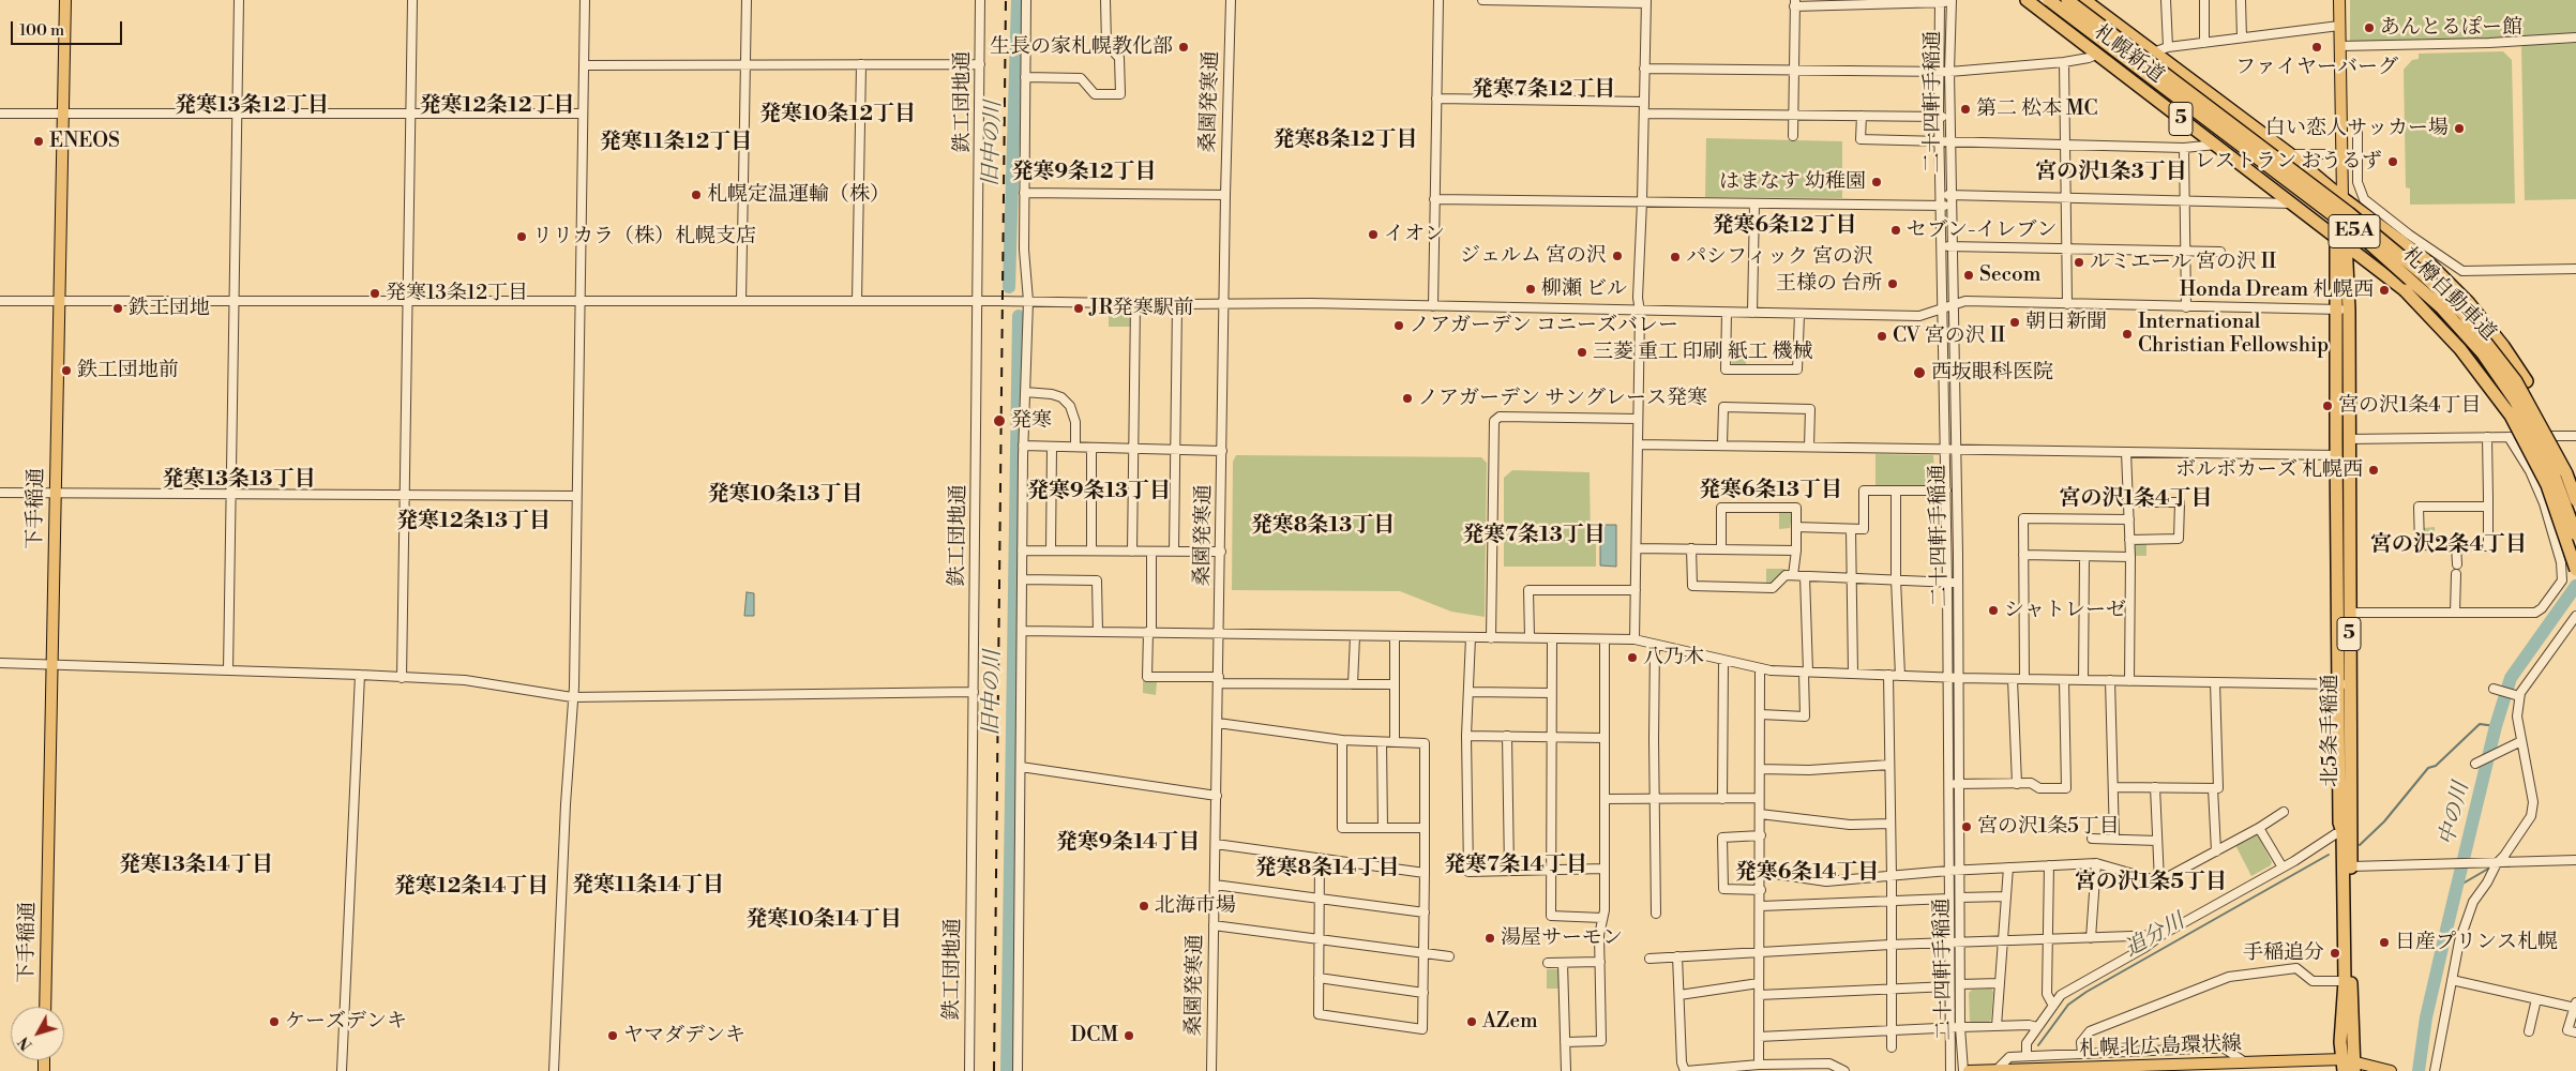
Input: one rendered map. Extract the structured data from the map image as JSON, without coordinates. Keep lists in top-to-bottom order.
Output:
{
  "streets": {
    "highway": [
      "札幌新道",
      "5",
      "E5A",
      "札樽自動車道",
      "北5条手稲通"
    ],
    "main road": ["下手稲通", "札幌北広島環状線"],
    "street": ["鉄工団地通", "桑園発寒通", "二十四軒手稲通"]
  },
  "crossings": [
    ["札幌新道", "5"],
    ["札幌新道", "札樽自動車道"],
    ["札幌新道", "北5条手稲通"],
    ["5", "北5条手稲通"],
    ["北5条手稲通", "札幌北広島環状線"]
  ],
  "districts": [
    "発寒7条12丁目",
    "発寒13条12丁目",
    "発寒12条12丁目",
    "発寒10条12丁目",
    "発寒8条12丁目",
    "発寒11条12丁目",
    "発寒9条12丁目",
    "宮の沢1条3丁目",
    "発寒6条12丁目",
    "発寒13条13丁目",
    "発寒6条13丁目",
    "発寒9条13丁目",
    "発寒10条13丁目",
    "宮の沢1条4丁目",
    "発寒12条13丁目",
    "発寒8条13丁目",
    "発寒7条13丁目",
    "宮の沢2条4丁目",
    "発寒9条14丁目",
    "発寒13条14丁目",
    "発寒7条14丁目",
    "発寒8条14丁目",
    "発寒6条14丁目",
    "宮の沢1条5丁目",
    "発寒11条14丁目",
    "発寒12条14丁目",
    "発寒10条14丁目"
  ],
  "water": ["旧中の川", "中の川", "追分川"],
  "places": [
    "あんとるぽー館",
    "生長の家札幌教化部",
    "ファイヤーバーグ",
    "第二 松本 MC",
    "白い恋人サッカー場",
    "ENEOS",
    "レストラン おうるず",
    "はまなす 幼稚園",
    "札幌定温運輸（株）",
    "セブン-イレブン",
    "イオン",
    "リリカラ（株）札幌支店",
    "ジェルム 宮の沢",
    "パシフィック 宮の沢",
    "ルミエール 宮の沢 II",
    "Secom",
    "王様の 台所",
    "柳瀬 ビル",
    "Honda Dream 札幌西",
    "発寒13条12丁目",
    "鉄工団地",
    "JR発寒駅前",
    "朝日新聞",
    "ノアガーデン コニーズバレー",
    "International Christian Fellowship",
    "CV 宮の沢 II",
    "三菱 重工 印刷 紙工 機械",
    "鉄工団地前",
    "西坂眼科医院",
    "ノアガーデン サングレース発寒",
    "宮の沢1条4丁目",
    "発寒",
    "ボルボカーズ 札幌西",
    "シャトレーゼ",
    "八乃木",
    "宮の沢1条5丁目",
    "北海市場",
    "湯屋サーモン",
    "日産プリンス札幌",
    "手稲追分",
    "ケーズデンキ",
    "AZem",
    "ヤマダデンキ",
    "DCM"
  ],
  "scale_bar": "100 m",
  "north": "bottom left"
}
